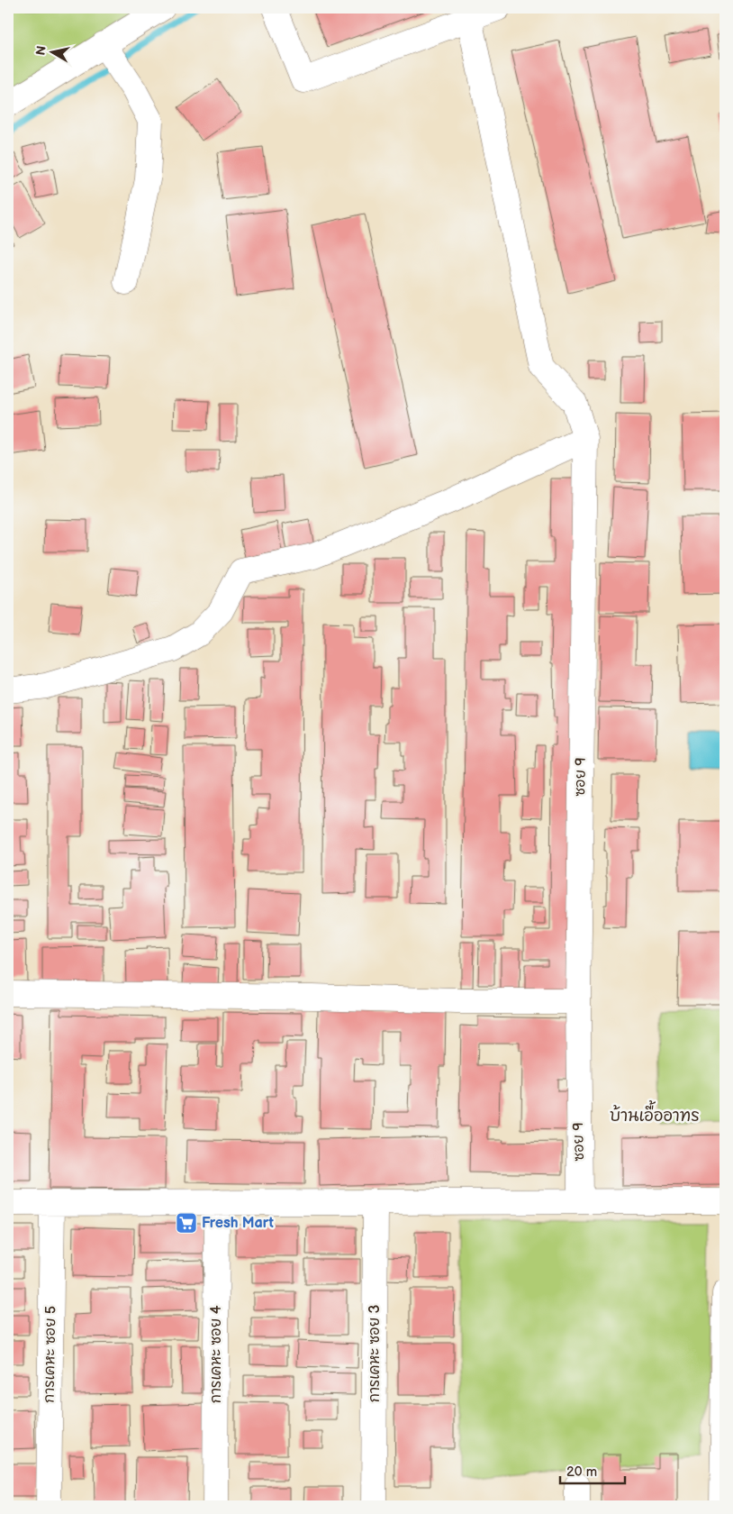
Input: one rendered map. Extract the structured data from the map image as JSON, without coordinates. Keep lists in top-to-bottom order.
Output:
{
  "streets": {
    "street": [
      "ซอย 9",
      "การเคหะ ซอย 3",
      "การเคหะ ซอย 5",
      "การเคหะ ซอย 4"
    ]
  },
  "districts": ["บ้านเอื้ออาทร"],
  "places": {
    "supermarket": ["Fresh Mart"]
  },
  "scale_bar": "20 m",
  "north": "left"
}
